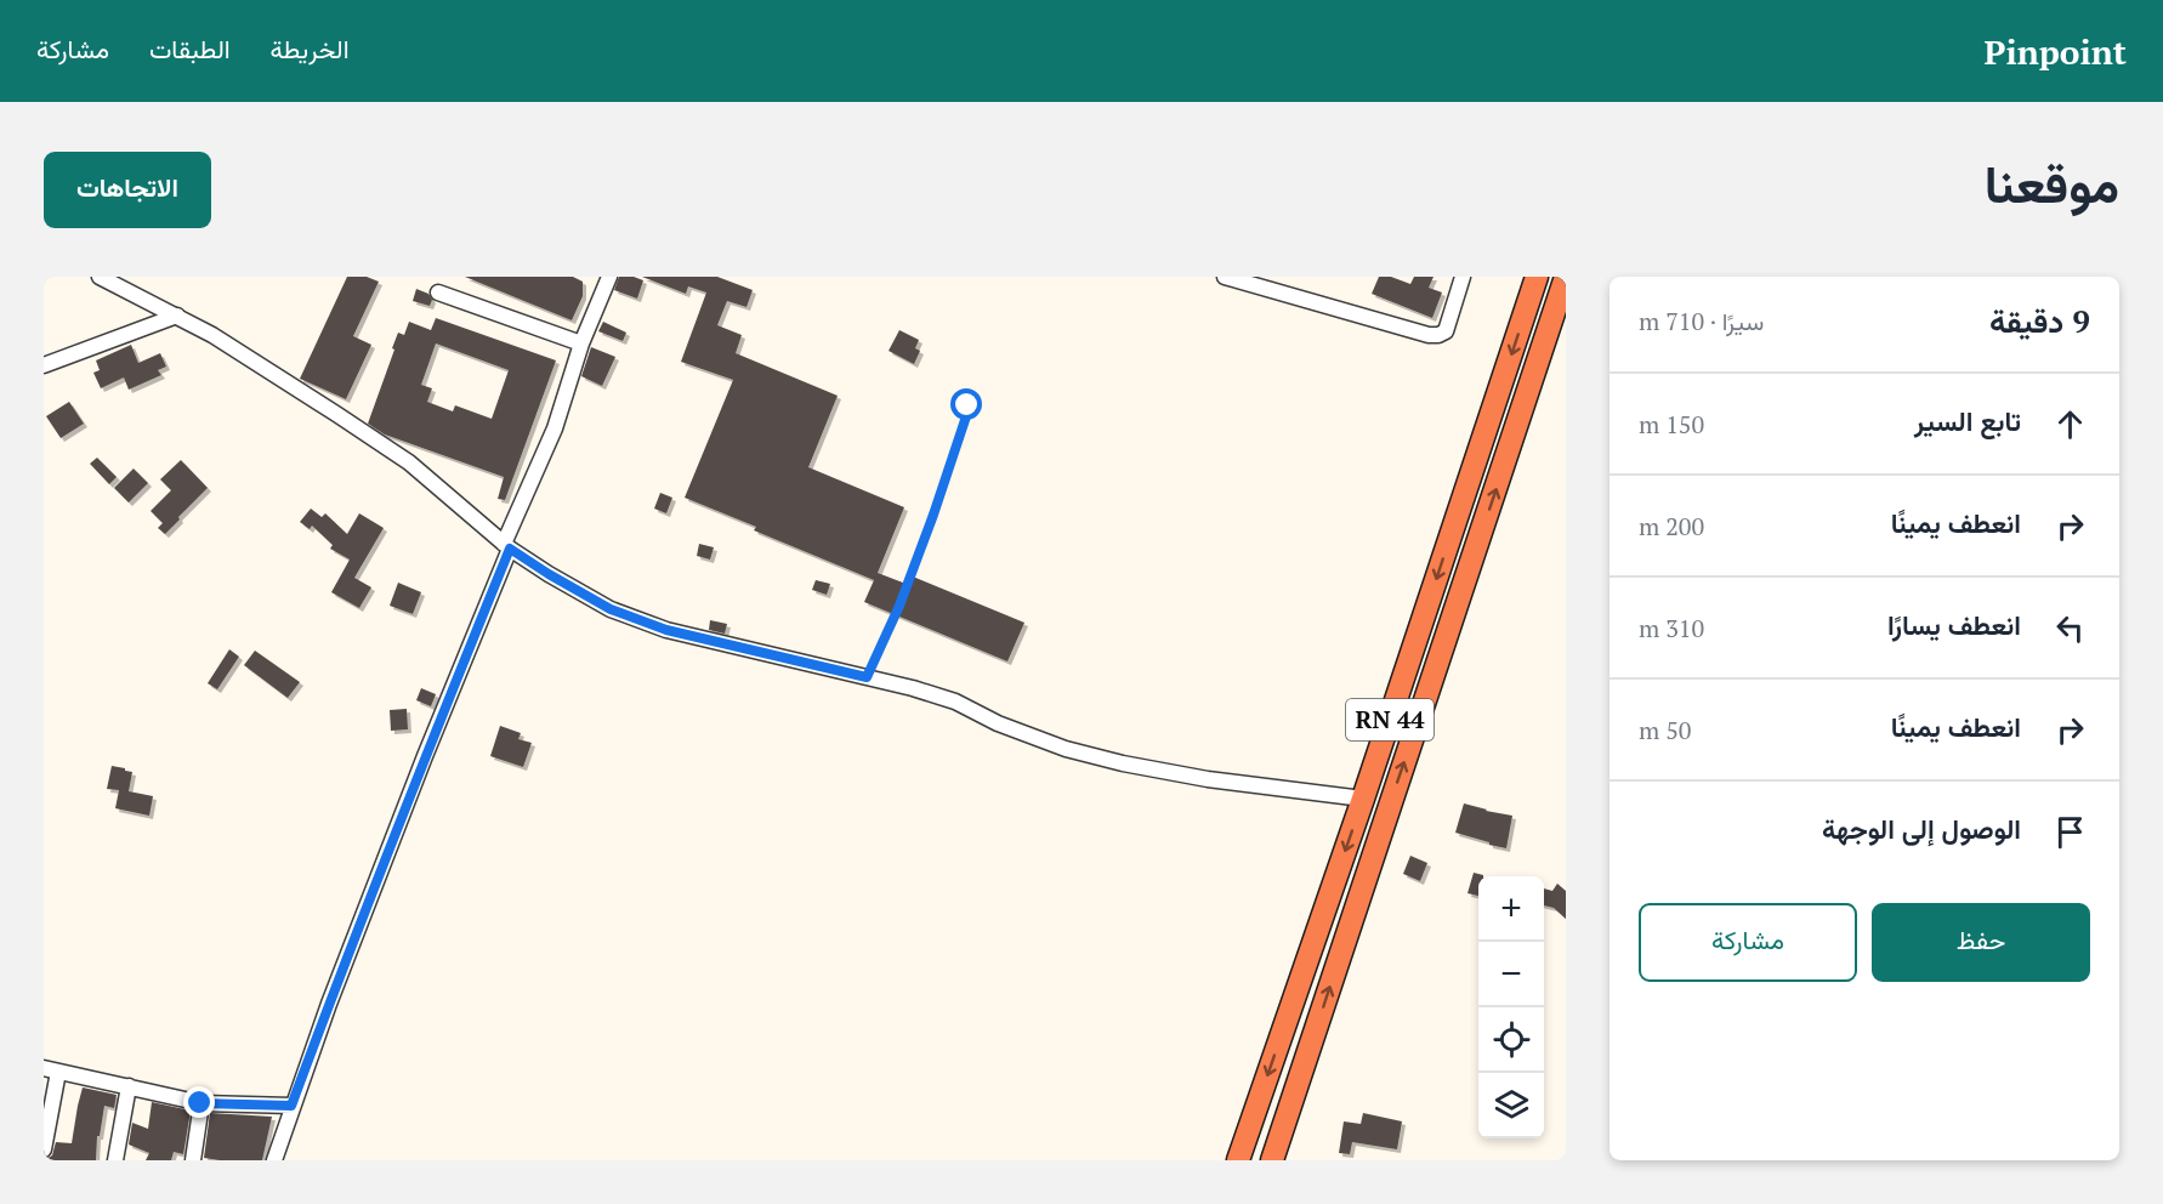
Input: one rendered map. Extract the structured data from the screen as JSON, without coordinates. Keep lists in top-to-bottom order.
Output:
{
  "streets": {
    "highway": ["RN 44"]
  },
  "page": {
    "header": "Pinpoint",
    "nav": ["الخريطة", "الطبقات", "مشاركة"],
    "title": "موقعنا",
    "buttons": [
      "الاتجاهات",
      ["حفظ", "مشاركة"]
    ],
    "heading": ["9 دقيقة", "سيرًا · 710 m"],
    "list": [
      ["تابع السير", "150 m"],
      ["انعطف يمينًا", "200 m"],
      ["انعطف يسارًا", "310 m"],
      ["انعطف يمينًا", "50 m"],
      "الوصول إلى الوجهة"
    ],
    "map_buttons": ["+", "−"]
  }
}
